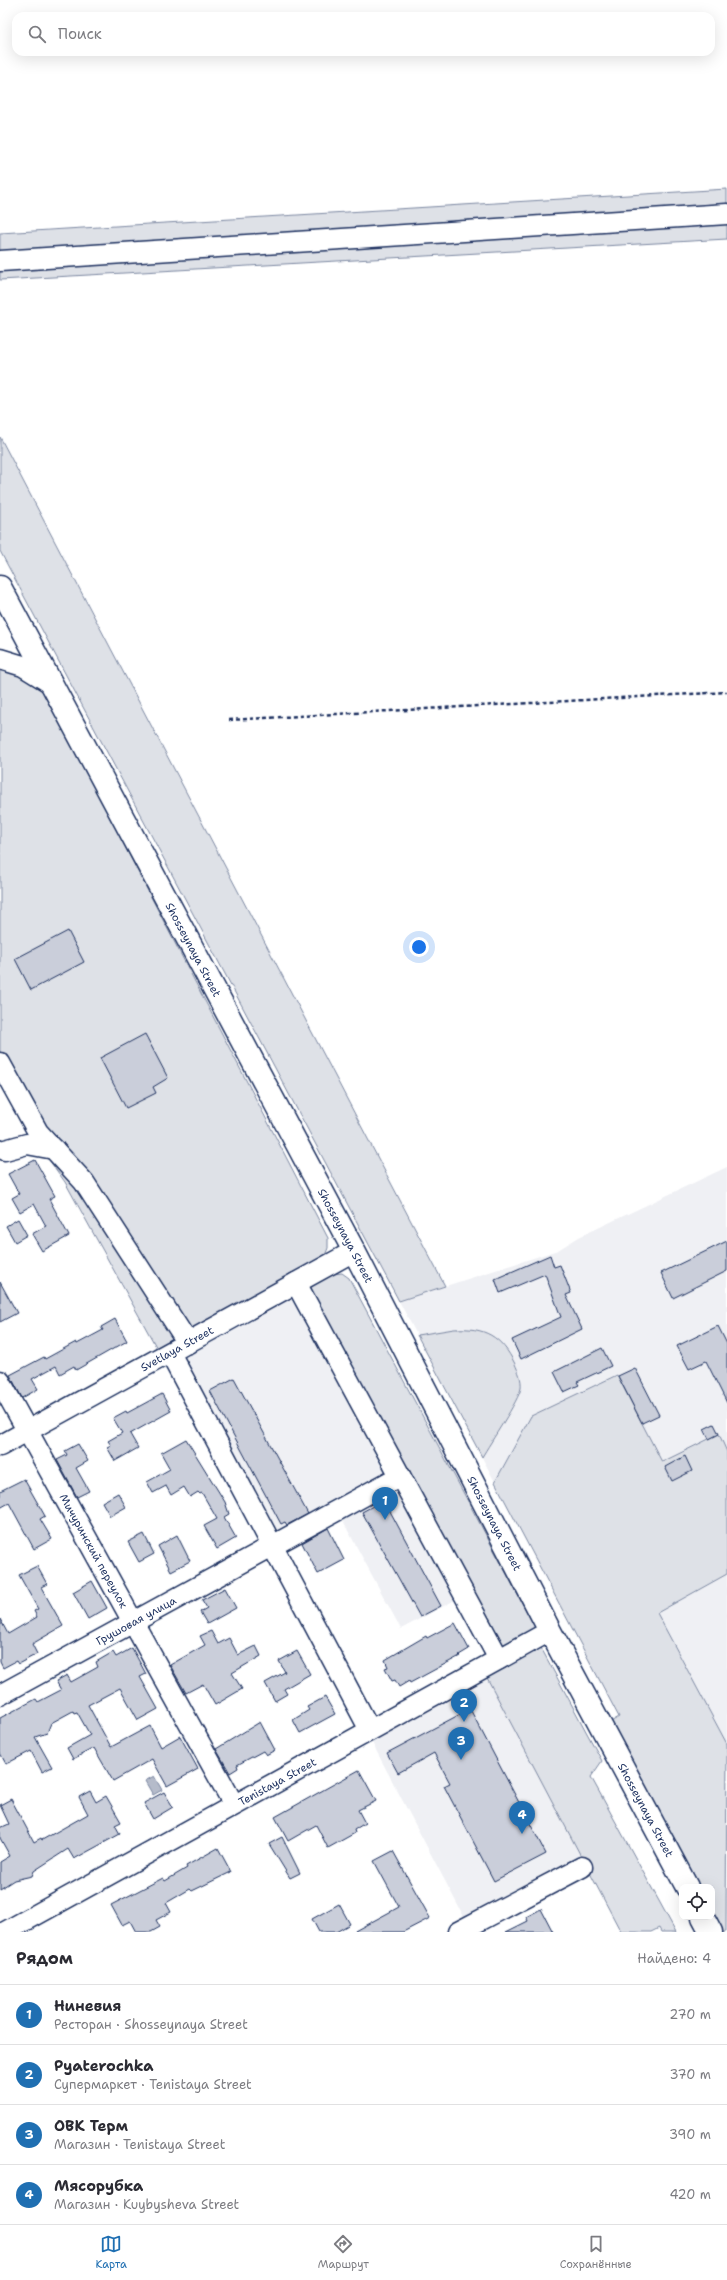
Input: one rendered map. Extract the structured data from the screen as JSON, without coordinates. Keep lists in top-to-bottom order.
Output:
{
  "streets": {
    "main road": ["Shosseynaya Street"],
    "street": [
      "Svetlaya Street",
      "Мичуринский переулок",
      "Грушовая улица",
      "Tenistaya Street"
    ]
  },
  "crossings": [
    ["Shosseynaya Street", "Svetlaya Street"],
    ["Shosseynaya Street", "Tenistaya Street"],
    ["Svetlaya Street", "Мичуринский переулок"],
    ["Мичуринский переулок", "Грушовая улица"],
    ["Мичуринский переулок", "Tenistaya Street"]
  ],
  "page": {
    "search": "Поиск",
    "pins": [
      "1",
      "2",
      "3",
      "4"
    ],
    "heading": ["Рядом", "Найдено: 4"],
    "list": [
      {
        "mark": "1",
        "name": "Ниневия",
        "note": "Ресторан · Shosseynaya Street",
        "value": "270 m"
      },
      {
        "mark": "2",
        "name": "Pyaterochka",
        "note": "Супермаркет · Tenistaya Street",
        "value": "370 m"
      },
      {
        "mark": "3",
        "name": "ОВК Терм",
        "note": "Магазин · Tenistaya Street",
        "value": "390 m"
      },
      {
        "mark": "4",
        "name": "Мясорубка",
        "note": "Магазин · Kuybysheva Street",
        "value": "420 m"
      }
    ],
    "nav": ["Карта", "Маршрут", "Сохранённые"]
  }
}
